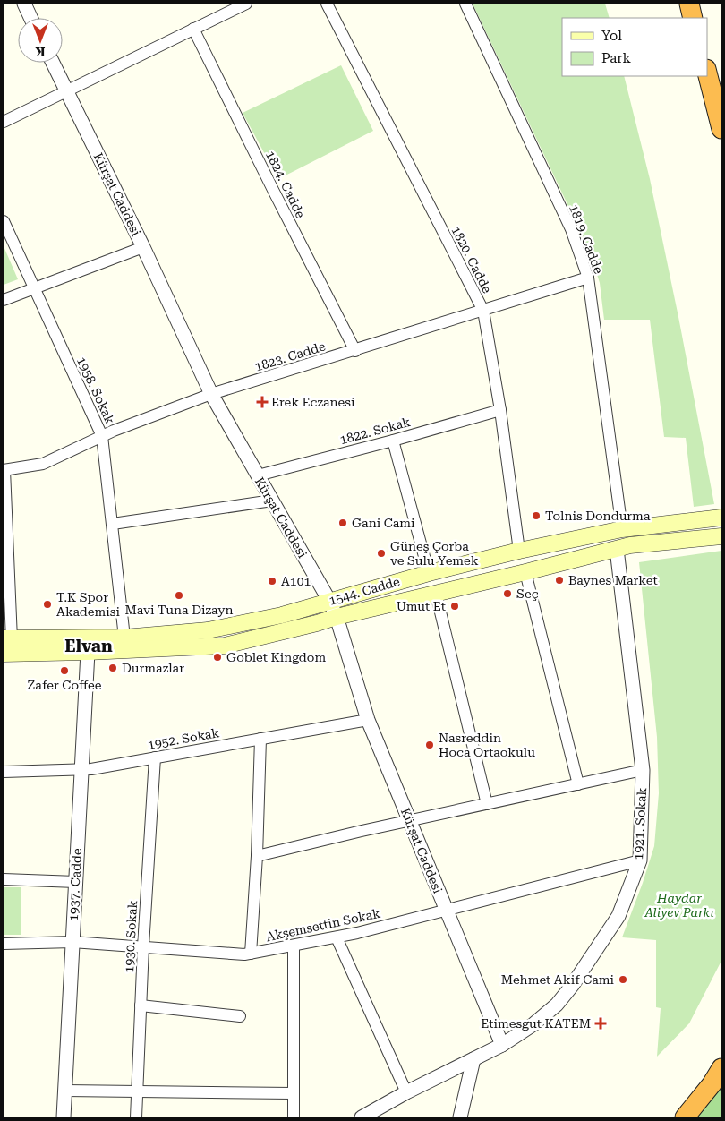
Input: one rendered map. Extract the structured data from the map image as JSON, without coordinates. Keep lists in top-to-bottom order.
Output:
{
  "streets": {
    "main road": ["1544. Cadde"],
    "street": [
      "1824. Cadde",
      "Kürşat Caddesi",
      "1819. Cadde",
      "1820. Cadde",
      "1823. Cadde",
      "1958. Sokak",
      "1822. Sokak",
      "1952. Sokak",
      "1921. Sokak",
      "1937. Cadde",
      "Akşemsettin Sokak",
      "1930. Sokak"
    ]
  },
  "crossings": [
    ["1824. Cadde", "1823. Cadde"],
    ["Kürşat Caddesi", "1823. Cadde"],
    ["Kürşat Caddesi", "1822. Sokak"],
    ["Kürşat Caddesi", "1544. Cadde"],
    ["Kürşat Caddesi", "1952. Sokak"],
    ["Kürşat Caddesi", "1921. Sokak"],
    ["Kürşat Caddesi", "Akşemsettin Sokak"],
    ["1819. Cadde", "1823. Cadde"],
    ["1819. Cadde", "1544. Cadde"],
    ["1820. Cadde", "1823. Cadde"],
    ["1820. Cadde", "1822. Sokak"],
    ["1820. Cadde", "1544. Cadde"],
    ["1823. Cadde", "1958. Sokak"],
    ["1958. Sokak", "1544. Cadde"],
    ["1544. Cadde", "1921. Sokak"],
    ["1544. Cadde", "1937. Cadde"],
    ["1952. Sokak", "1937. Cadde"],
    ["1952. Sokak", "1930. Sokak"],
    ["1921. Sokak", "Akşemsettin Sokak"],
    ["1937. Cadde", "Akşemsettin Sokak"],
    ["Akşemsettin Sokak", "1930. Sokak"]
  ],
  "districts": ["Elvan"],
  "parks": ["Haydar Aliyev Parkı"],
  "places": {
    "health": ["Erek Eczanesi", "Etimesgut KATEM"],
    "other": [
      "Tolnis Dondurma",
      "Gani Cami",
      "Güneş Çorba ve Sulu Yemek",
      "Baynes Market",
      "A101",
      "Seç",
      "Mavi Tuna Dizayn",
      "T.K Spor Akademisi",
      "Umut Et",
      "Goblet Kingdom",
      "Durmazlar",
      "Zafer Coffee",
      "Nasreddin Hoca Ortaokulu",
      "Mehmet Akif Cami"
    ]
  },
  "legend": ["Yol", "Park"],
  "north": "bottom"
}
